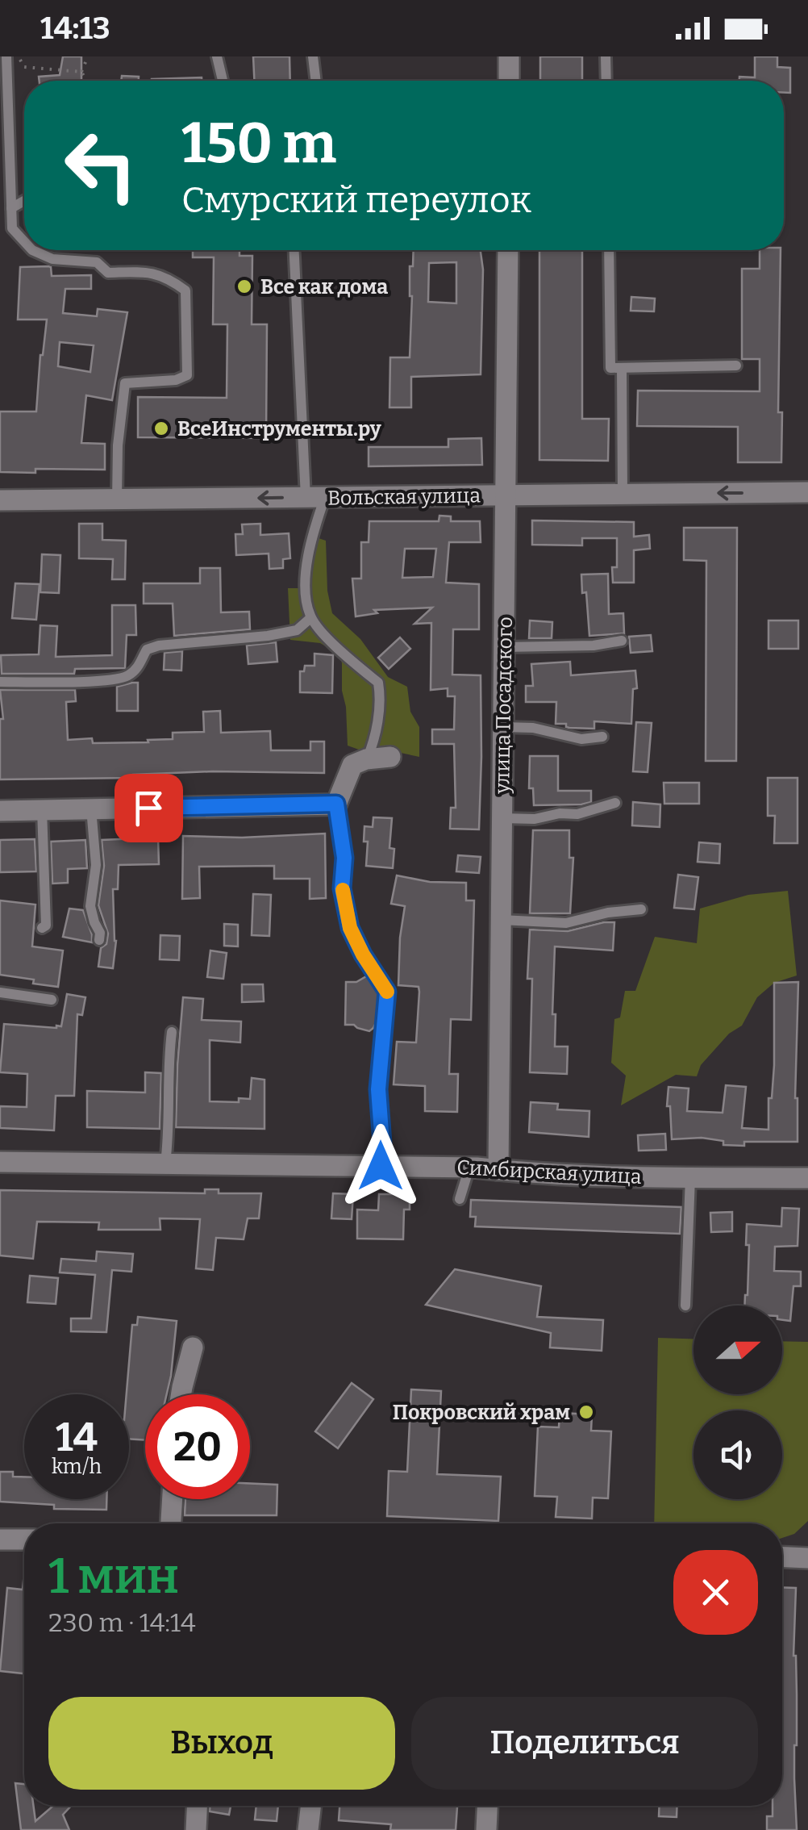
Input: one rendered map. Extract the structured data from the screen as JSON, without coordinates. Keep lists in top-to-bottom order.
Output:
{
  "streets": {
    "street": ["Вольская улица", "улица Посадского", "Симбирская улица"]
  },
  "crossings": [
    ["Вольская улица", "улица Посадского"],
    ["улица Посадского", "Симбирская улица"]
  ],
  "one_way": ["Вольская улица"],
  "places": ["Все как дома", "ВсеИнструменты.ру", "Покровский храм"],
  "north": "right",
  "page": {
    "status": "14:13",
    "turn": ["150 m", "Смурский переулок"],
    "speed": "14 km/h",
    "limit": "20",
    "heading": ["1 мин", "230 m · 14:14"],
    "buttons": ["Выход", "Поделиться"]
  }
}
